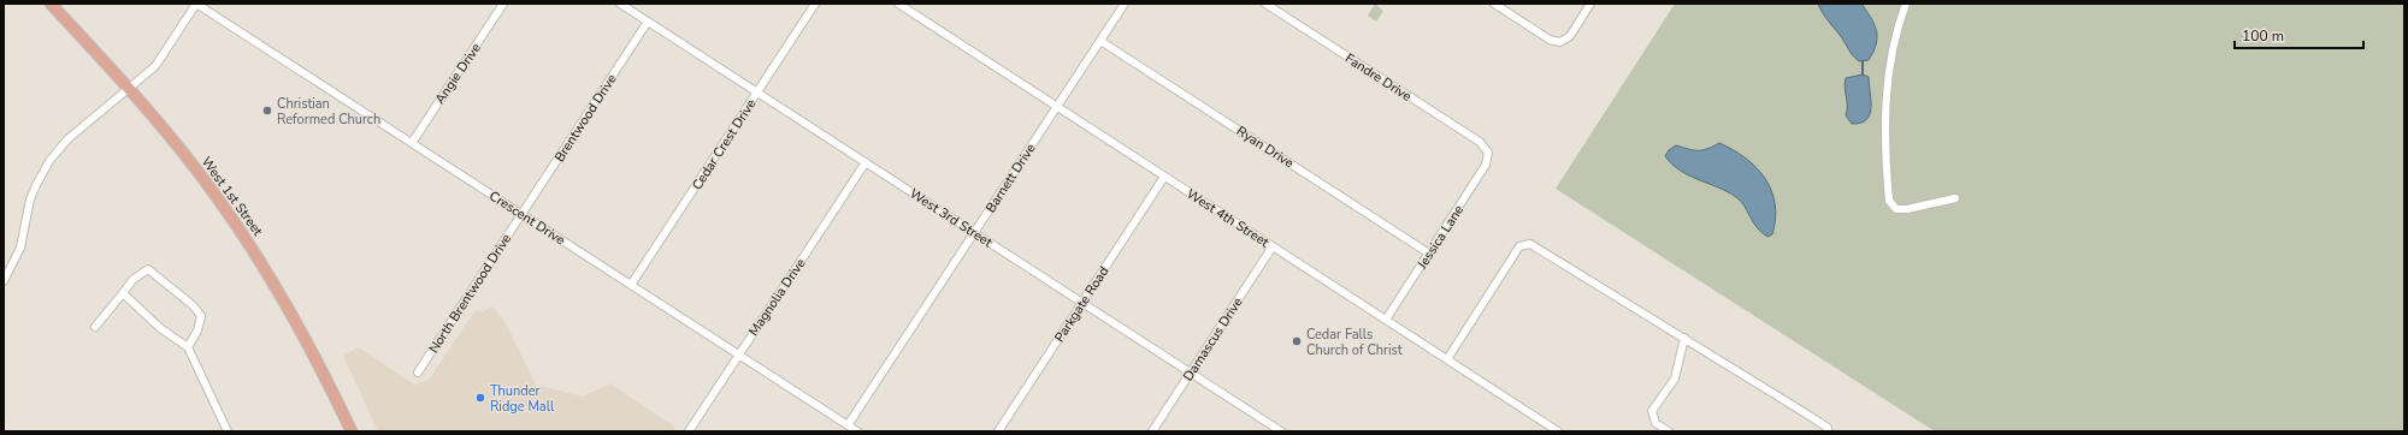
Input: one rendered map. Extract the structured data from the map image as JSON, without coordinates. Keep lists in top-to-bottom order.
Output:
{
  "streets": {
    "main road": ["West 1st Street"],
    "street": [
      "Angie Drive",
      "Fandre Drive",
      "Brentwood Drive",
      "Cedar Crest Drive",
      "Ryan Drive",
      "Barnett Drive",
      "Crescent Drive",
      "West 3rd Street",
      "West 4th Street",
      "Jessica Lane",
      "North Brentwood Drive",
      "Magnolia Drive",
      "Parkgate Road",
      "Damascus Drive"
    ]
  },
  "crossings": [
    ["Angie Drive", "Crescent Drive"],
    ["Fandre Drive", "Jessica Lane"],
    ["Brentwood Drive", "Crescent Drive"],
    ["Brentwood Drive", "West 3rd Street"],
    ["Brentwood Drive", "North Brentwood Drive"],
    ["Cedar Crest Drive", "Crescent Drive"],
    ["Cedar Crest Drive", "West 3rd Street"],
    ["Ryan Drive", "Barnett Drive"],
    ["Ryan Drive", "Jessica Lane"],
    ["Barnett Drive", "Crescent Drive"],
    ["Barnett Drive", "West 3rd Street"],
    ["Barnett Drive", "West 4th Street"],
    ["Crescent Drive", "North Brentwood Drive"],
    ["Crescent Drive", "Magnolia Drive"],
    ["West 3rd Street", "Magnolia Drive"],
    ["West 3rd Street", "Parkgate Road"],
    ["West 3rd Street", "Damascus Drive"],
    ["West 4th Street", "Jessica Lane"],
    ["West 4th Street", "Parkgate Road"],
    ["West 4th Street", "Damascus Drive"]
  ],
  "places": ["Christian Reformed Church", "Cedar Falls Church of Christ", "Thunder Ridge Mall"],
  "scale_bar": "100 m"
}
